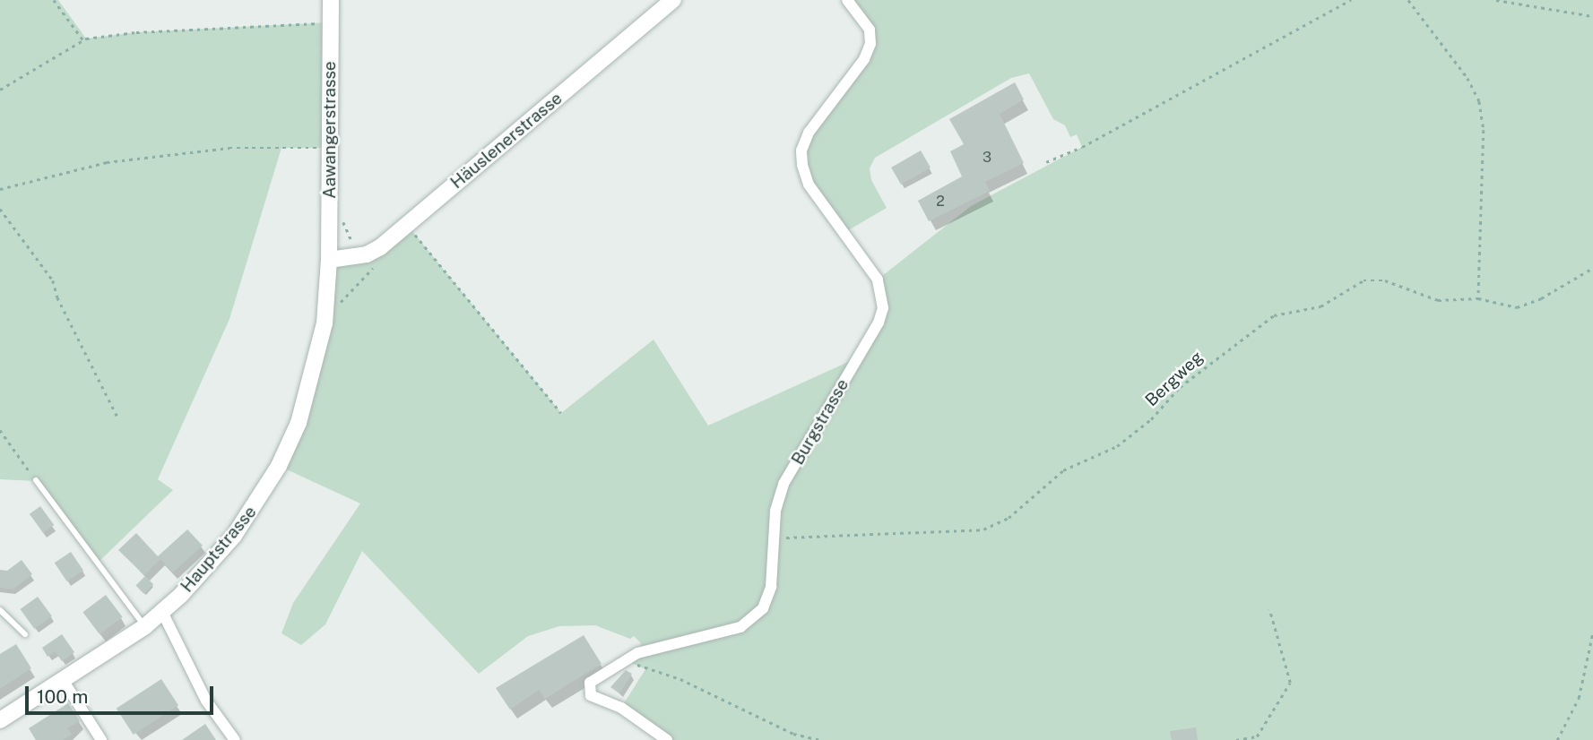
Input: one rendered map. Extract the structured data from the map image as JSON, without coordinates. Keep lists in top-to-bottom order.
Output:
{
  "streets": {
    "street": [
      "Aawangerstrasse",
      "Häuslenerstrasse",
      "Burgstrasse",
      "Hauptstrasse"
    ],
    "path": ["Bergweg"]
  },
  "crossings": [
    ["Aawangerstrasse", "Häuslenerstrasse"],
    ["Aawangerstrasse", "Hauptstrasse"],
    ["Häuslenerstrasse", "Hauptstrasse"],
    ["Bergweg", "Burgstrasse"]
  ],
  "house_numbers": ["3", "2"],
  "scale_bar": "100 m"
}
